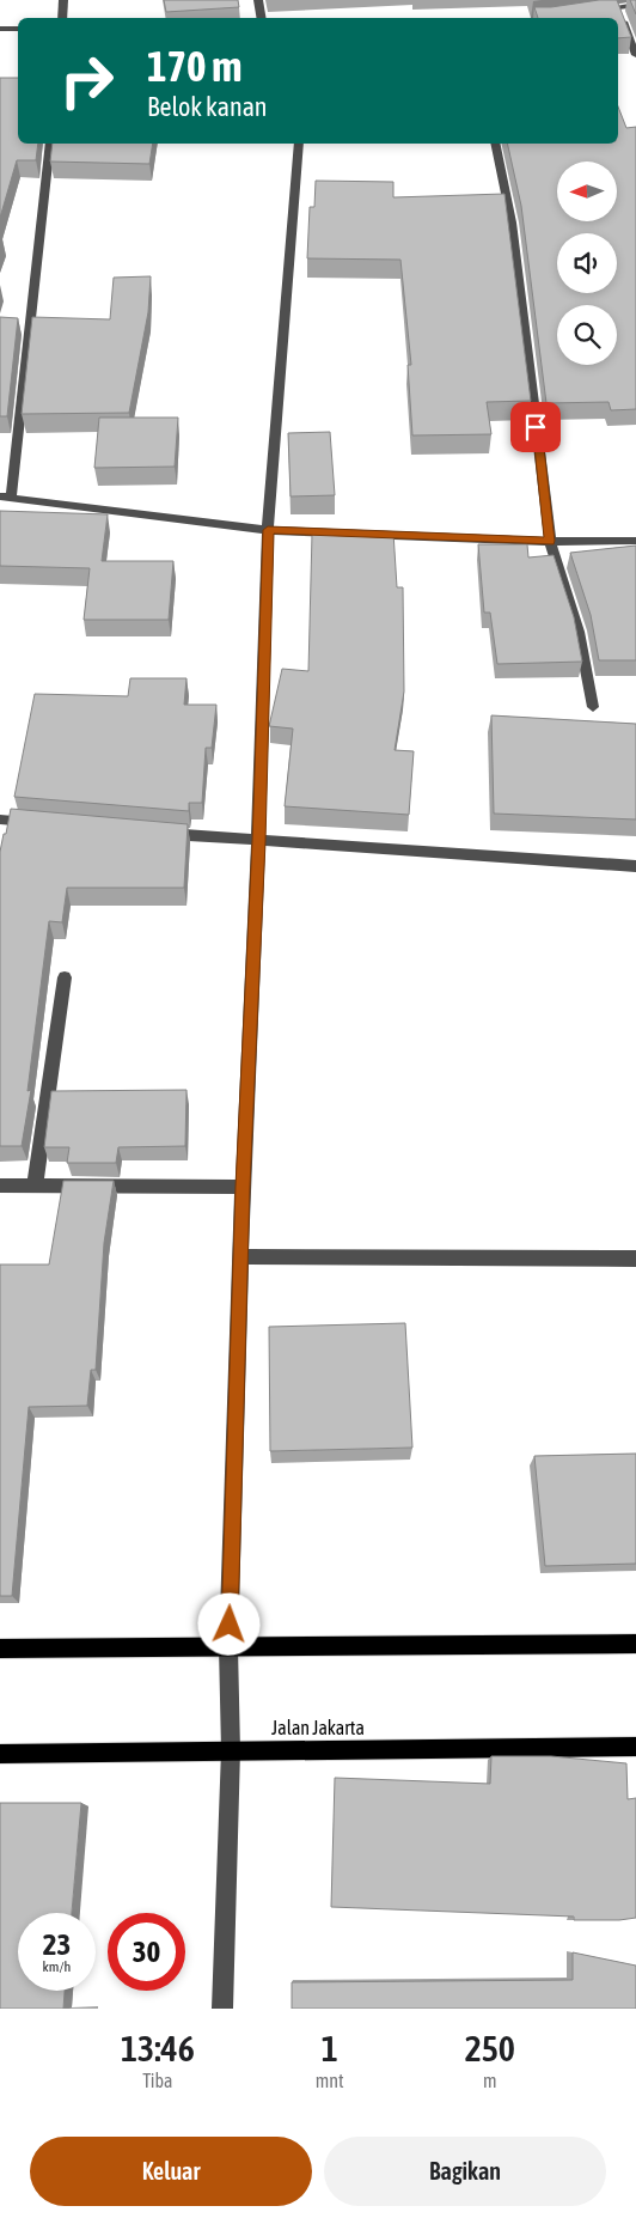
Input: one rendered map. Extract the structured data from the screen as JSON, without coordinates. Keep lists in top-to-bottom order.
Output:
{
  "streets": {
    "main road": ["Jalan Jakarta"]
  },
  "north": "left",
  "page": {
    "turn": ["170 m", "Belok kanan"],
    "speed": "23 km/h",
    "limit": "30",
    "eta": [
      "13:46",
      "Tiba",
      "1",
      "mnt",
      "250",
      "m"
    ],
    "buttons": ["Keluar", "Bagikan"]
  }
}
